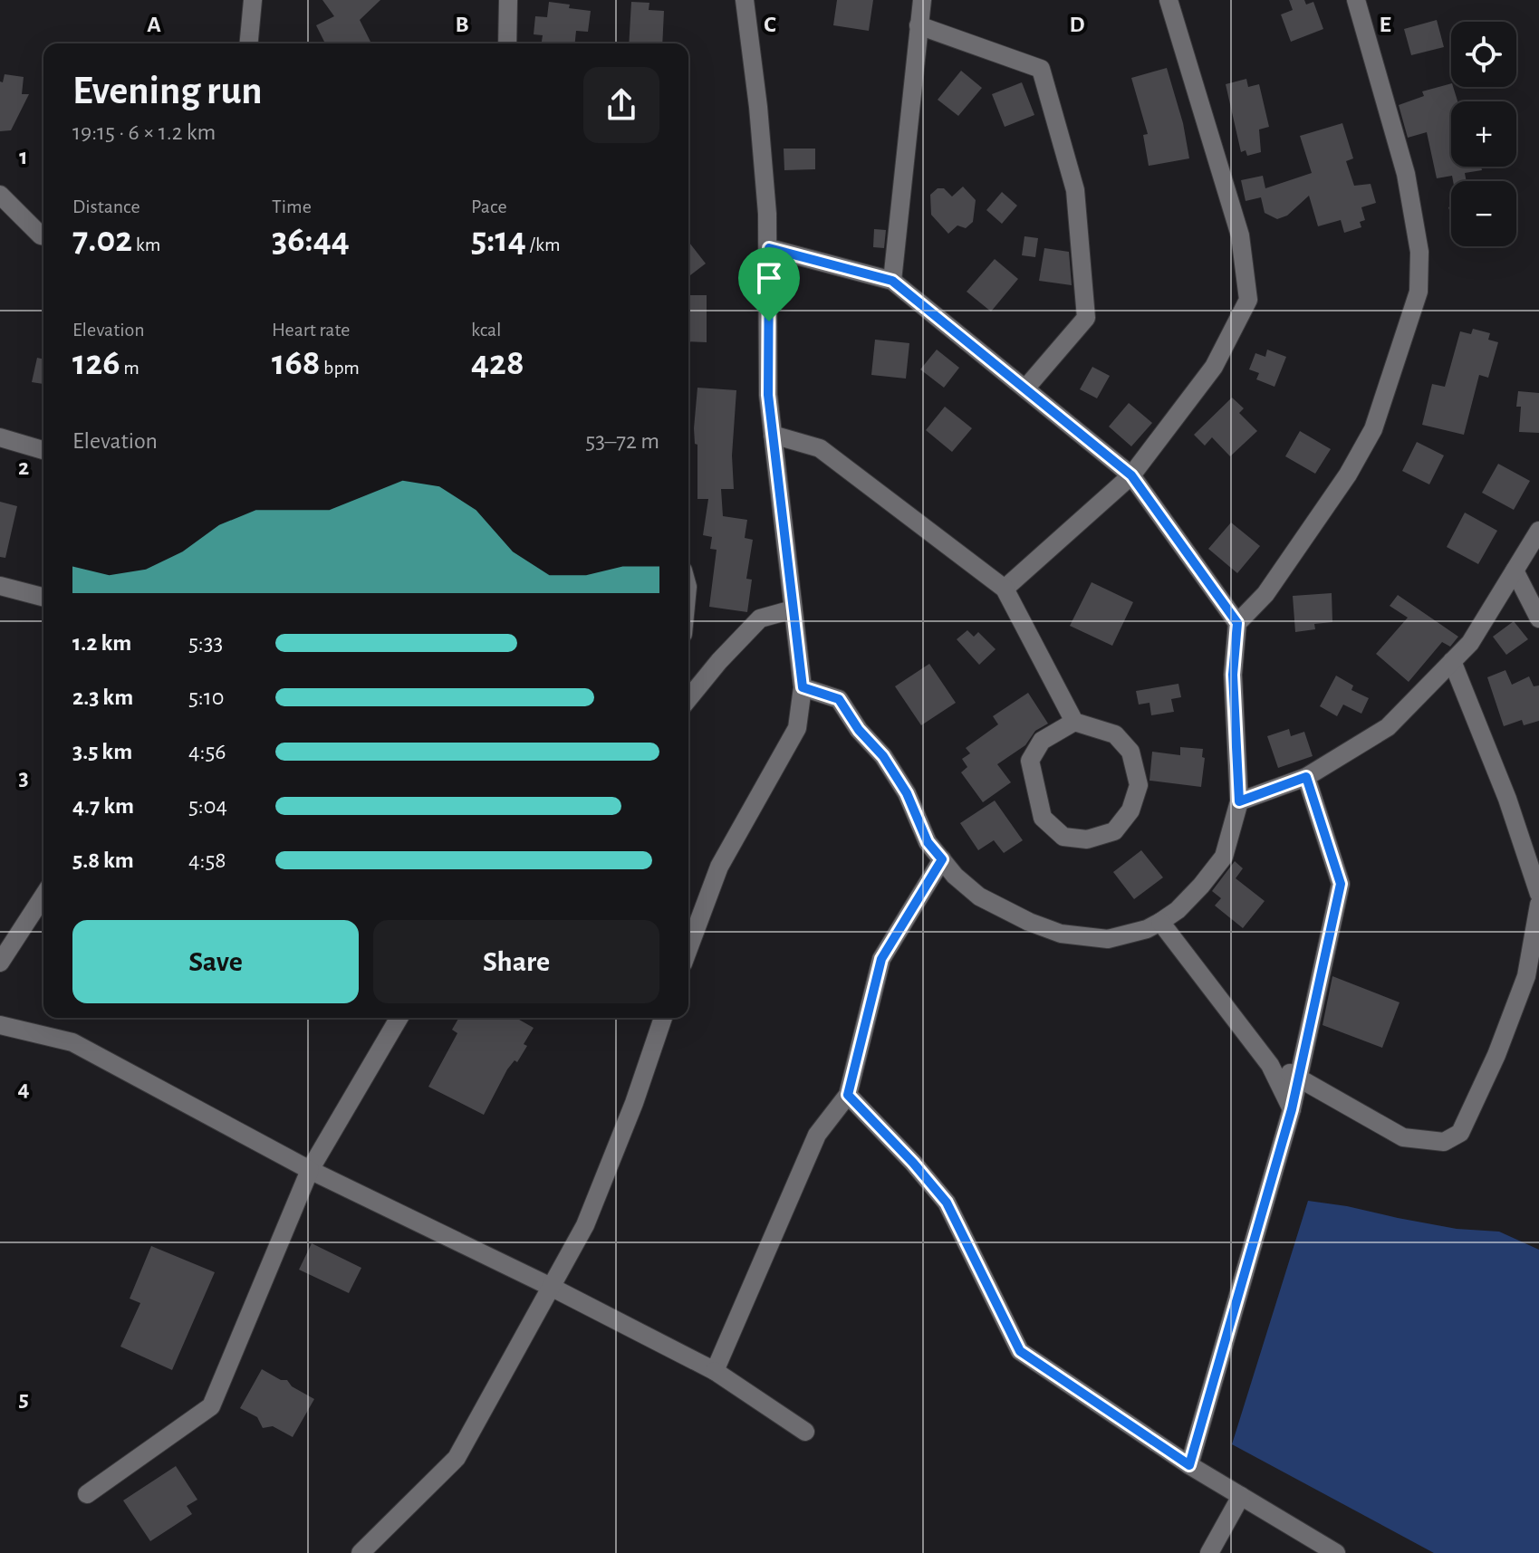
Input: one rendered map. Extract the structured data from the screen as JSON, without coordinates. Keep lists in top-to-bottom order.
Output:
{
  "page": {
    "map_buttons": ["+", "−"],
    "heading": ["Evening run", "19:15 · 6 × 1.2 km"],
    "stats": [
      ["Distance", "7.02 km"],
      ["Time", "36:44"],
      ["Pace", "5:14 /km"],
      ["Elevation", "126 m"],
      ["Heart rate", "168 bpm"],
      ["kcal", "428"]
    ],
    "chart": ["Elevation", "53–72 m"],
    "list": [
      {
        "name": "1.2 km",
        "note": "5:33"
      },
      {
        "name": "2.3 km",
        "note": "5:10"
      },
      {
        "name": "3.5 km",
        "note": "4:56"
      },
      {
        "name": "4.7 km",
        "note": "5:04"
      },
      {
        "name": "5.8 km",
        "note": "4:58"
      }
    ],
    "buttons": ["Save", "Share"]
  },
  "grid": {
    "columns": [
      "A",
      "B",
      "C",
      "D",
      "E"
    ],
    "rows": [
      "1",
      "2",
      "3",
      "4",
      "5"
    ]
  }
}
